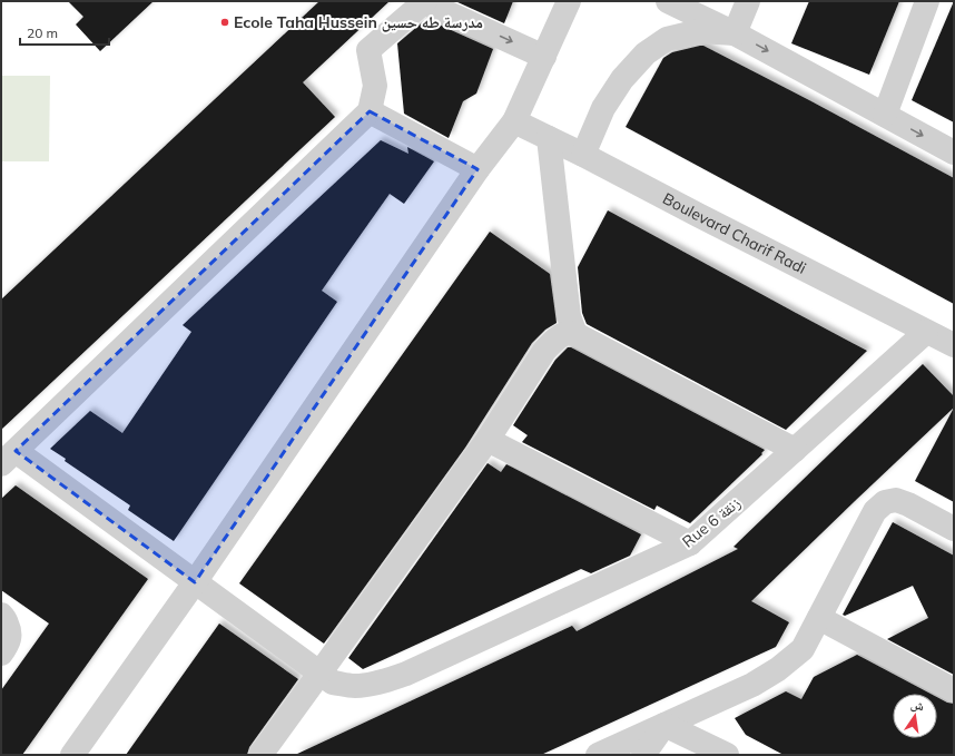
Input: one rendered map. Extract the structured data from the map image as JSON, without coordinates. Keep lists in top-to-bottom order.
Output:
{
  "streets": {
    "street": ["Boulevard Charif Radi", "Rue 6 زنقة"]
  },
  "crossings": [
    ["Boulevard Charif Radi", "Rue 6 زنقة"]
  ],
  "places": ["Ecole Taha Hussein مدرسة طه حسين"],
  "scale_bar": "20 m",
  "north": "top"
}
